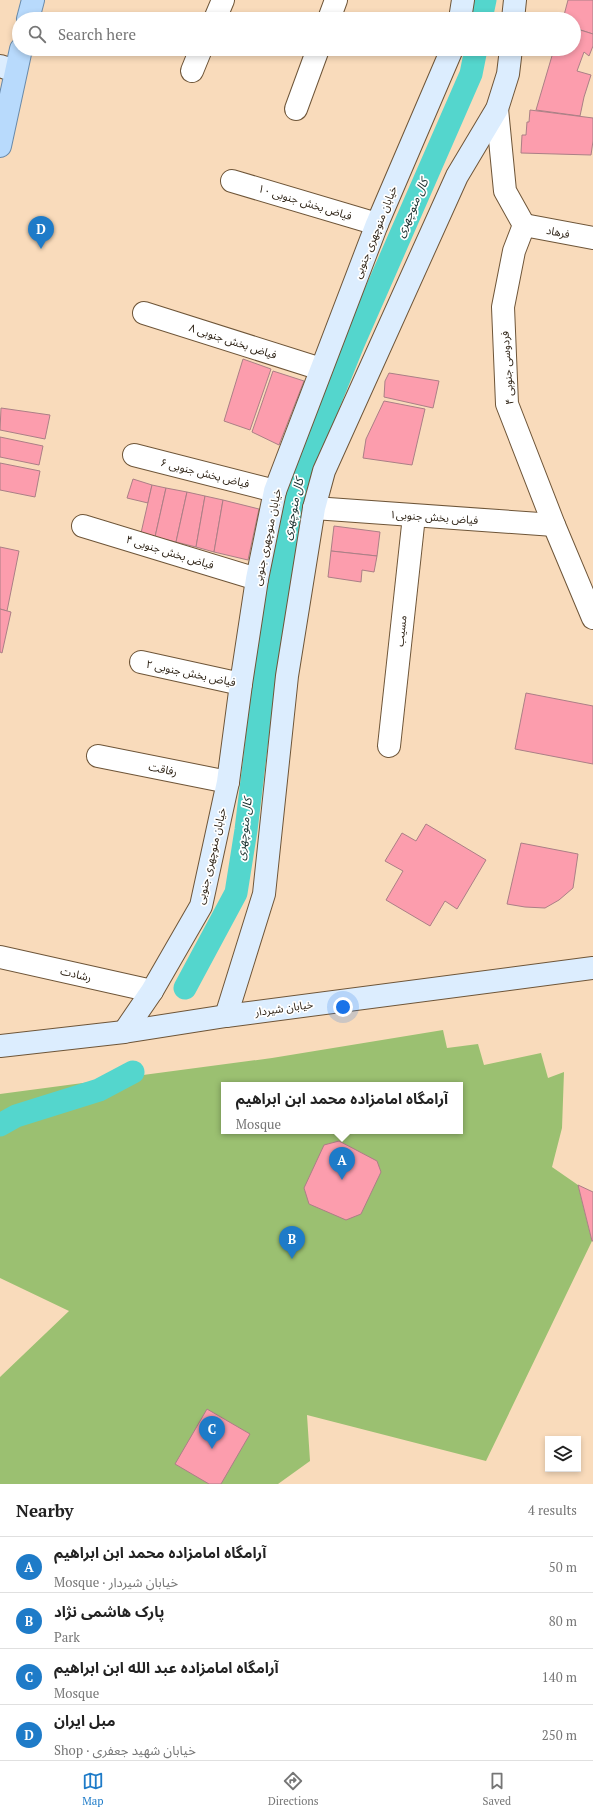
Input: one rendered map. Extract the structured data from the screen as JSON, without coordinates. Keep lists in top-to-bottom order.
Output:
{
  "streets": {
    "street": [
      "فیاض بخش جنوبی ۱۰",
      "خیابان منوچهری جنوبی",
      "فرهاد",
      "فیاض بخش جنوبی ۸",
      "فردوسی جنوبی ۴",
      "فیاض بخش جنوبی ۶",
      "فیاض بخش جنوبی۱",
      "فیاض بخش جنوبی ۴",
      "مسیب",
      "فیاض بخش جنوبی ۲",
      "رفاقت",
      "رشادت",
      "خیابان شیردار"
    ]
  },
  "crossings": [
    ["فیاض بخش جنوبی ۱۰", "خیابان منوچهری جنوبی"],
    ["خیابان منوچهری جنوبی", "فیاض بخش جنوبی ۸"],
    ["خیابان منوچهری جنوبی", "فیاض بخش جنوبی ۶"],
    ["خیابان منوچهری جنوبی", "فیاض بخش جنوبی ۴"],
    ["خیابان منوچهری جنوبی", "فیاض بخش جنوبی ۲"],
    ["خیابان منوچهری جنوبی", "رفاقت"],
    ["خیابان منوچهری جنوبی", "رشادت"],
    ["خیابان منوچهری جنوبی", "خیابان شیردار"],
    ["فرهاد", "فردوسی جنوبی ۴"],
    ["فردوسی جنوبی ۴", "فیاض بخش جنوبی۱"],
    ["فیاض بخش جنوبی۱", "مسیب"]
  ],
  "water": ["کال منوچهری"],
  "page": {
    "search": "Search here",
    "pins": [
      "D",
      "A",
      "B",
      "C"
    ],
    "popup": ["آرامگاه امامزاده محمد ابن ابراهیم", "Mosque"],
    "heading": ["Nearby", "4 results"],
    "list": [
      {
        "mark": "A",
        "name": "آرامگاه امامزاده محمد ابن ابراهیم",
        "note": "Mosque · خیابان شیردار",
        "value": "50 m"
      },
      {
        "mark": "B",
        "name": "پارک هاشمی نژاد",
        "note": "Park",
        "value": "80 m"
      },
      {
        "mark": "C",
        "name": "آرامگاه امامزاده عبد الله ابن ابراهیم",
        "note": "Mosque",
        "value": "140 m"
      },
      {
        "mark": "D",
        "name": "مبل ایران",
        "note": "Shop · خیابان شهید جعفری",
        "value": "250 m"
      }
    ],
    "nav": ["Map", "Directions", "Saved"]
  }
}
